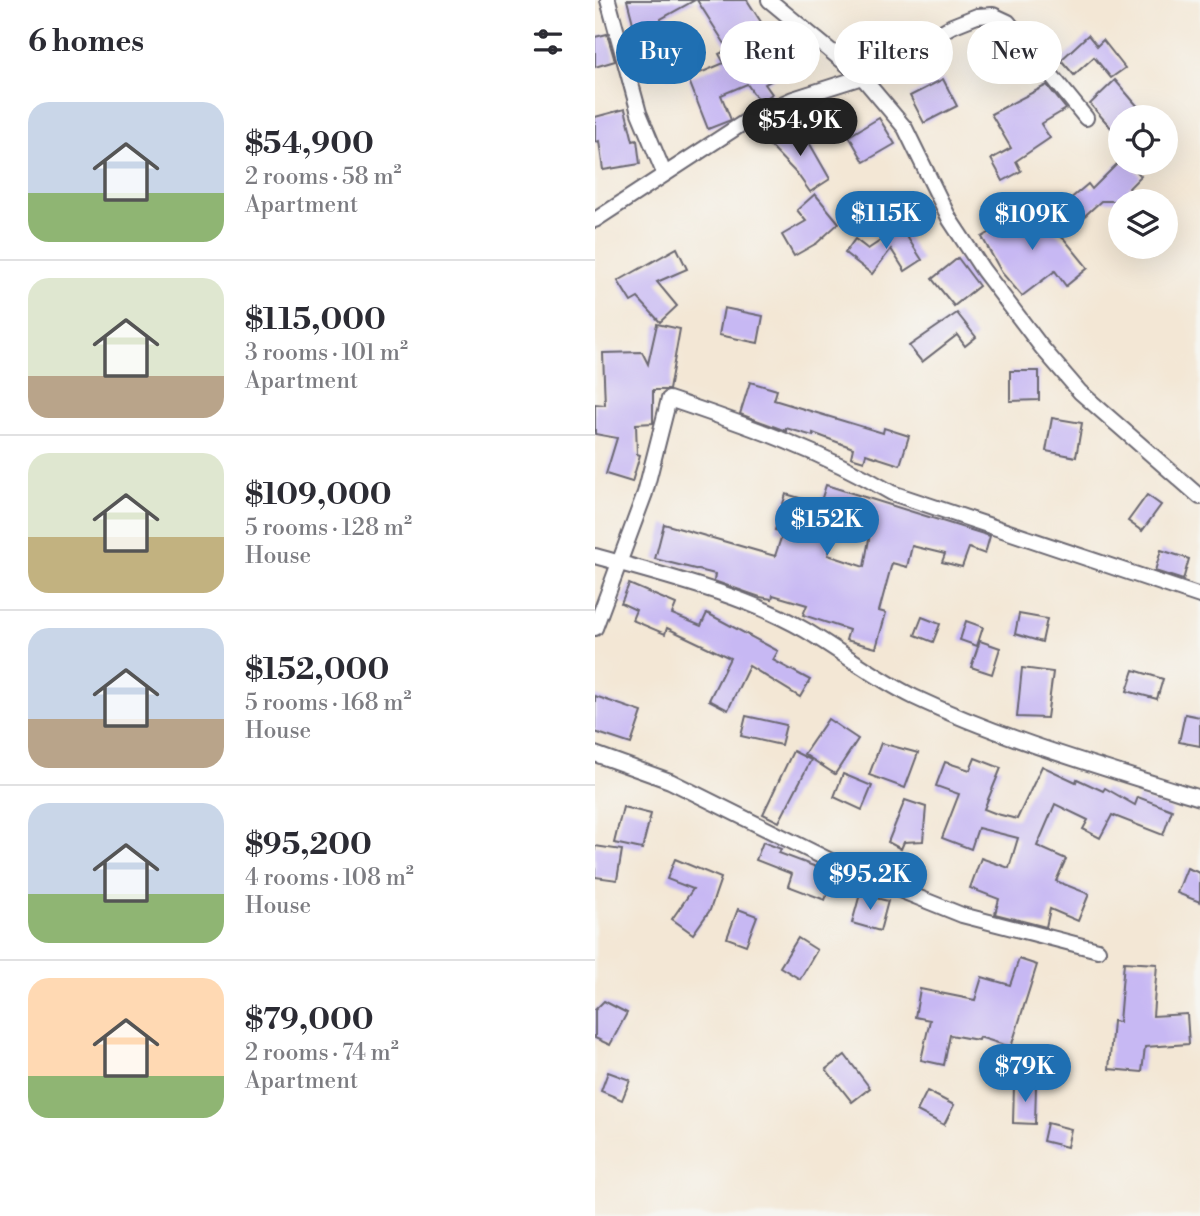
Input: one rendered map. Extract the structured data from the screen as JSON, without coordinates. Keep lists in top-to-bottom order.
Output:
{
  "page": {
    "heading": "6 homes",
    "chip": [
      "Buy",
      "Rent",
      "Filters",
      "New"
    ],
    "list": [
      {
        "name": "$54,900",
        "note": "2 rooms · 58 m² · Apartment"
      },
      {
        "name": "$115,000",
        "note": "3 rooms · 101 m² · Apartment"
      },
      {
        "name": "$109,000",
        "note": "5 rooms · 128 m² · House"
      },
      {
        "name": "$152,000",
        "note": "5 rooms · 168 m² · House"
      },
      {
        "name": "$95,200",
        "note": "4 rooms · 108 m² · House"
      },
      {
        "name": "$79,000",
        "note": "2 rooms · 74 m² · Apartment"
      }
    ],
    "price": [
      "$54.9K",
      "$115K",
      "$109K",
      "$152K",
      "$95.2K",
      "$79K"
    ]
  }
}
